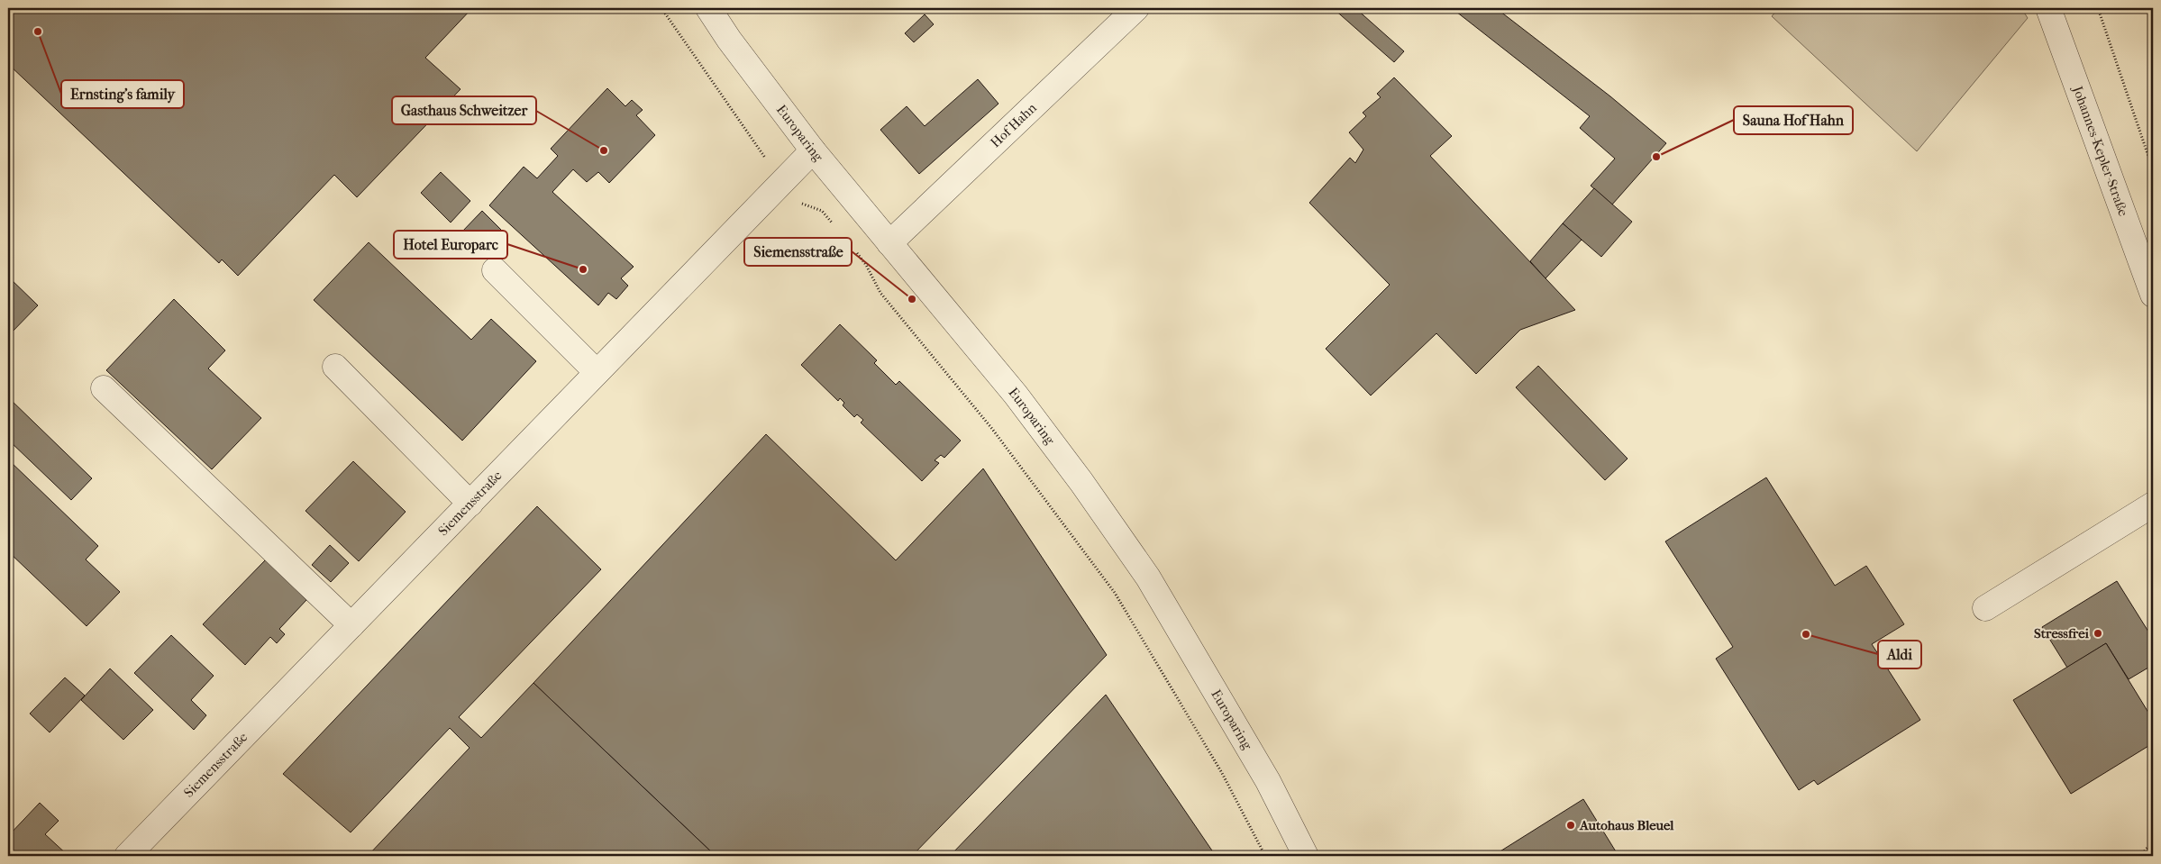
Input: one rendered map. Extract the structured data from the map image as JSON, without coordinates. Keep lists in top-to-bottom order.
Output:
{
  "streets": {
    "street": [
      "Hof Hahn",
      "Europaring",
      "Johannes-Kepler-Straße",
      "Siemensstraße"
    ]
  },
  "crossings": [
    ["Hof Hahn", "Europaring"],
    ["Europaring", "Siemensstraße"]
  ],
  "places": [
    "Ernsting's family",
    "Gasthaus Schweitzer",
    "Sauna Hof Hahn",
    "Hotel Europarc",
    "Siemensstraße",
    "Stressfrei",
    "Aldi",
    "Autohaus Bleuel"
  ]
}
